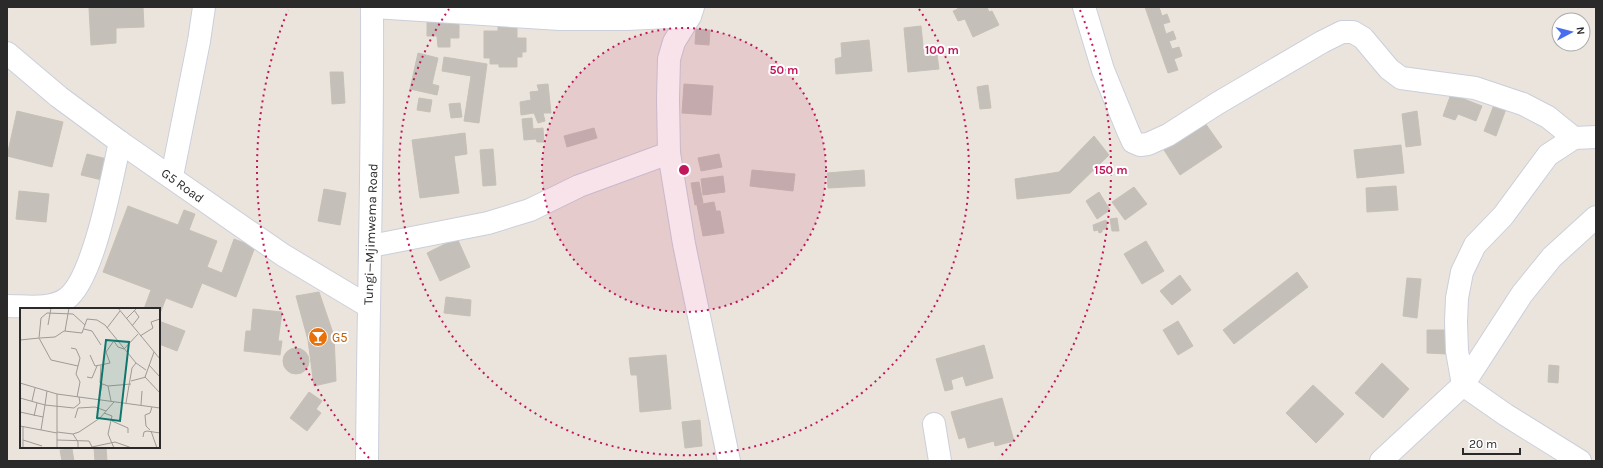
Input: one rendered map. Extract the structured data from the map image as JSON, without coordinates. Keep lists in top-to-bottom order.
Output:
{
  "streets": {
    "street": ["G5 Road", "Tungi—Mjimwema Road"]
  },
  "crossings": [
    ["G5 Road", "Tungi—Mjimwema Road"]
  ],
  "places": {
    "bar": ["G5"]
  },
  "scale_bar": "20 m",
  "north": "right",
  "rings": ["100 m", "50 m", "150 m"]
}
